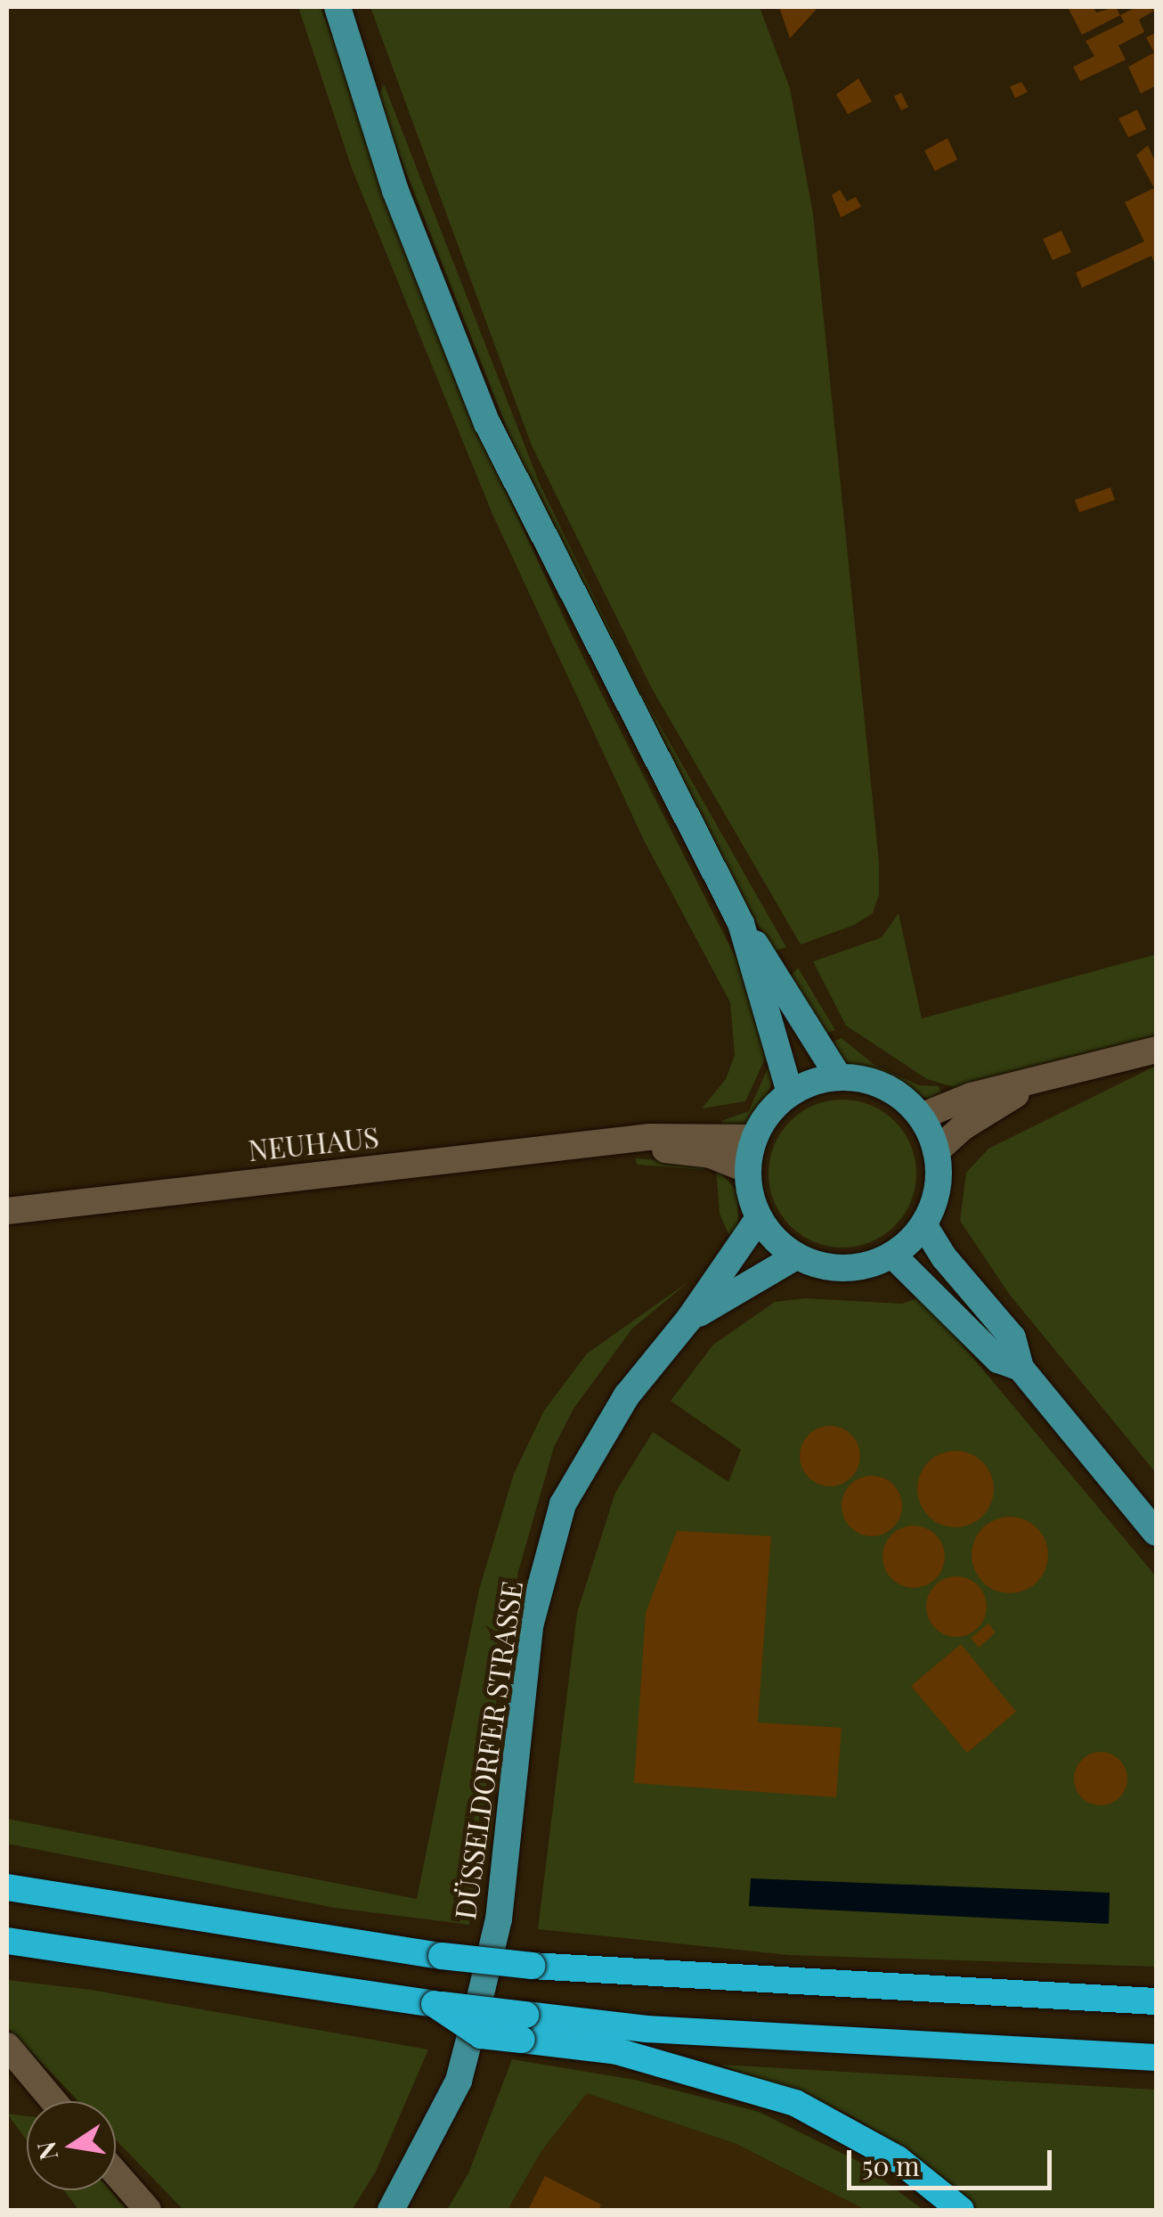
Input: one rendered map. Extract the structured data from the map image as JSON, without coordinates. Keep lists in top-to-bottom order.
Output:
{
  "streets": {
    "main road": ["DÜSSELDORFER STRASSE"],
    "street": ["NEUHAUS"]
  },
  "crossings": [
    ["NEUHAUS", "DÜSSELDORFER STRASSE"]
  ],
  "scale_bar": "50 m",
  "north": "left"
}
